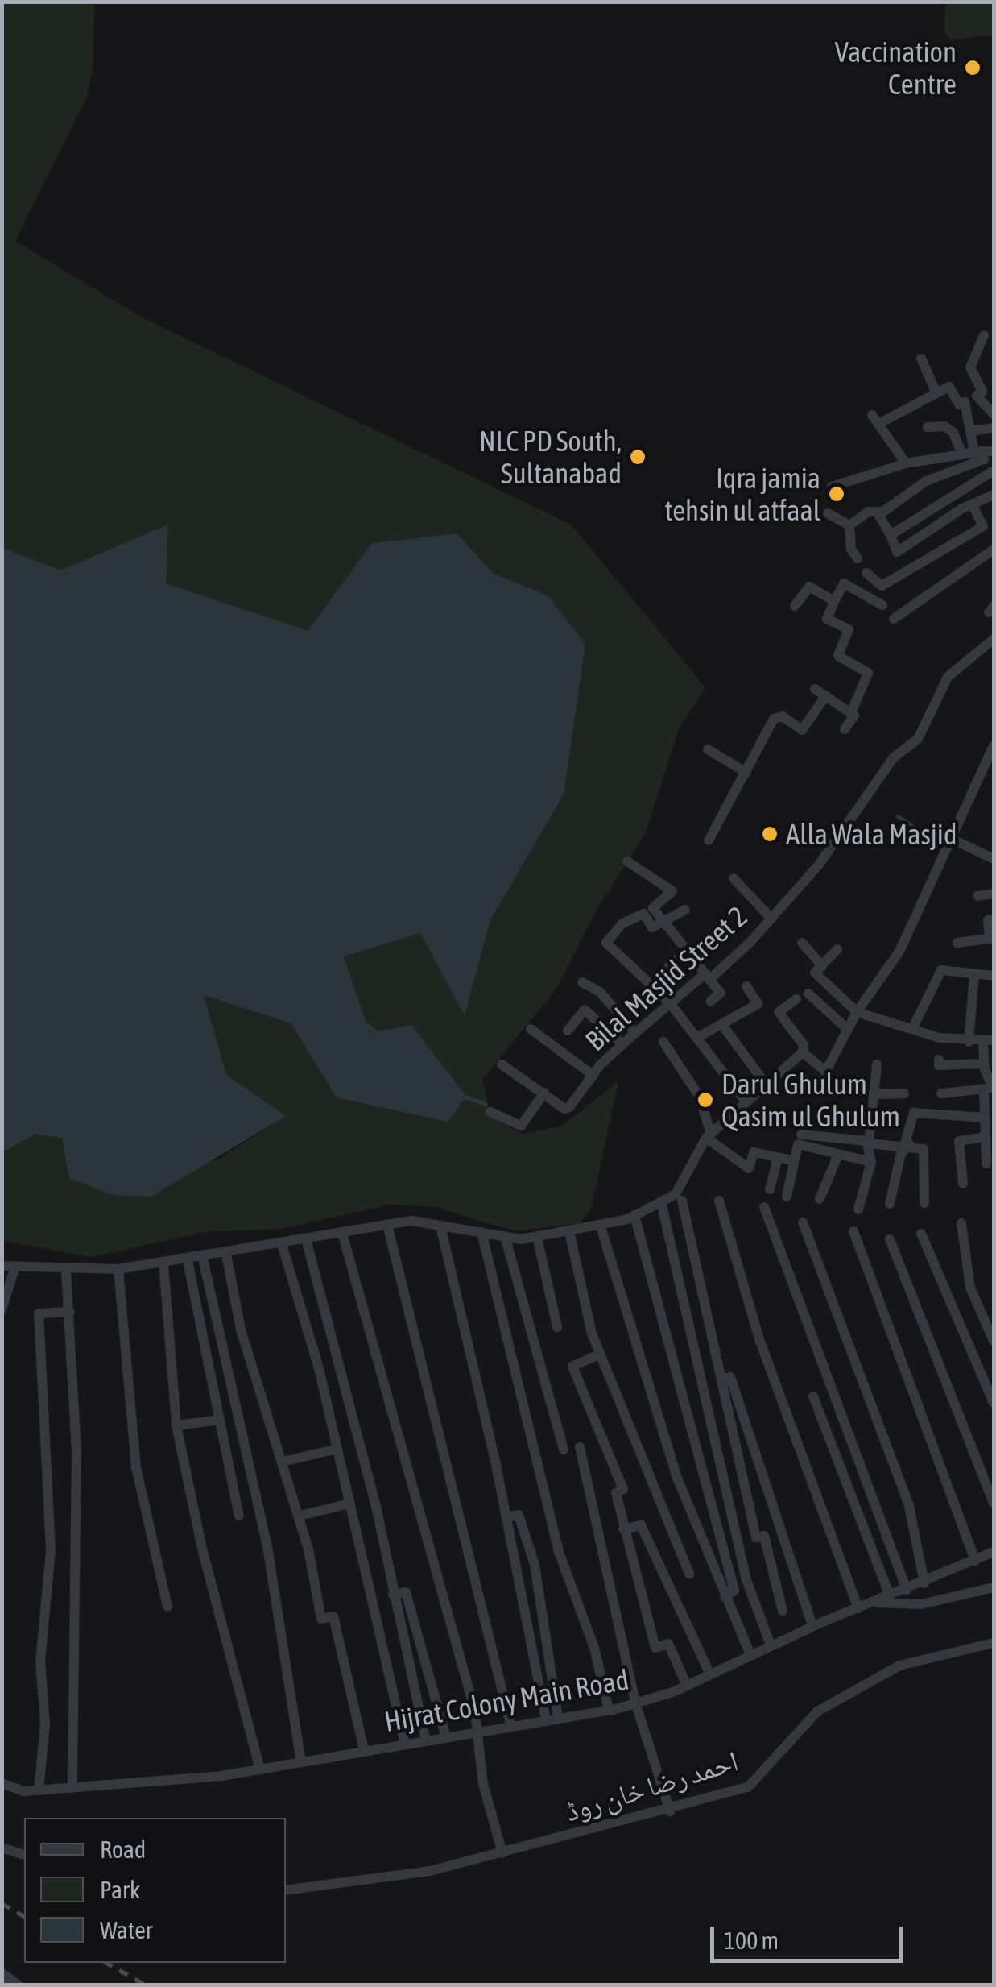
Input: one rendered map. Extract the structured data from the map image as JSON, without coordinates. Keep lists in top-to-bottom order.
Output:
{
  "streets": {
    "street": ["Bilal Masjid Street 2", "Hijrat Colony Main Road", "احمد رضا خان روڈ"]
  },
  "places": [
    "Vaccination Centre",
    "NLC PD South, Sultanabad",
    "Iqra jamia tehsin ul atfaal",
    "Alla Wala Masjid",
    "Darul Ghulum Qasim ul Ghulum"
  ],
  "legend": ["Road", "Park", "Water"],
  "scale_bar": "100 m"
}
